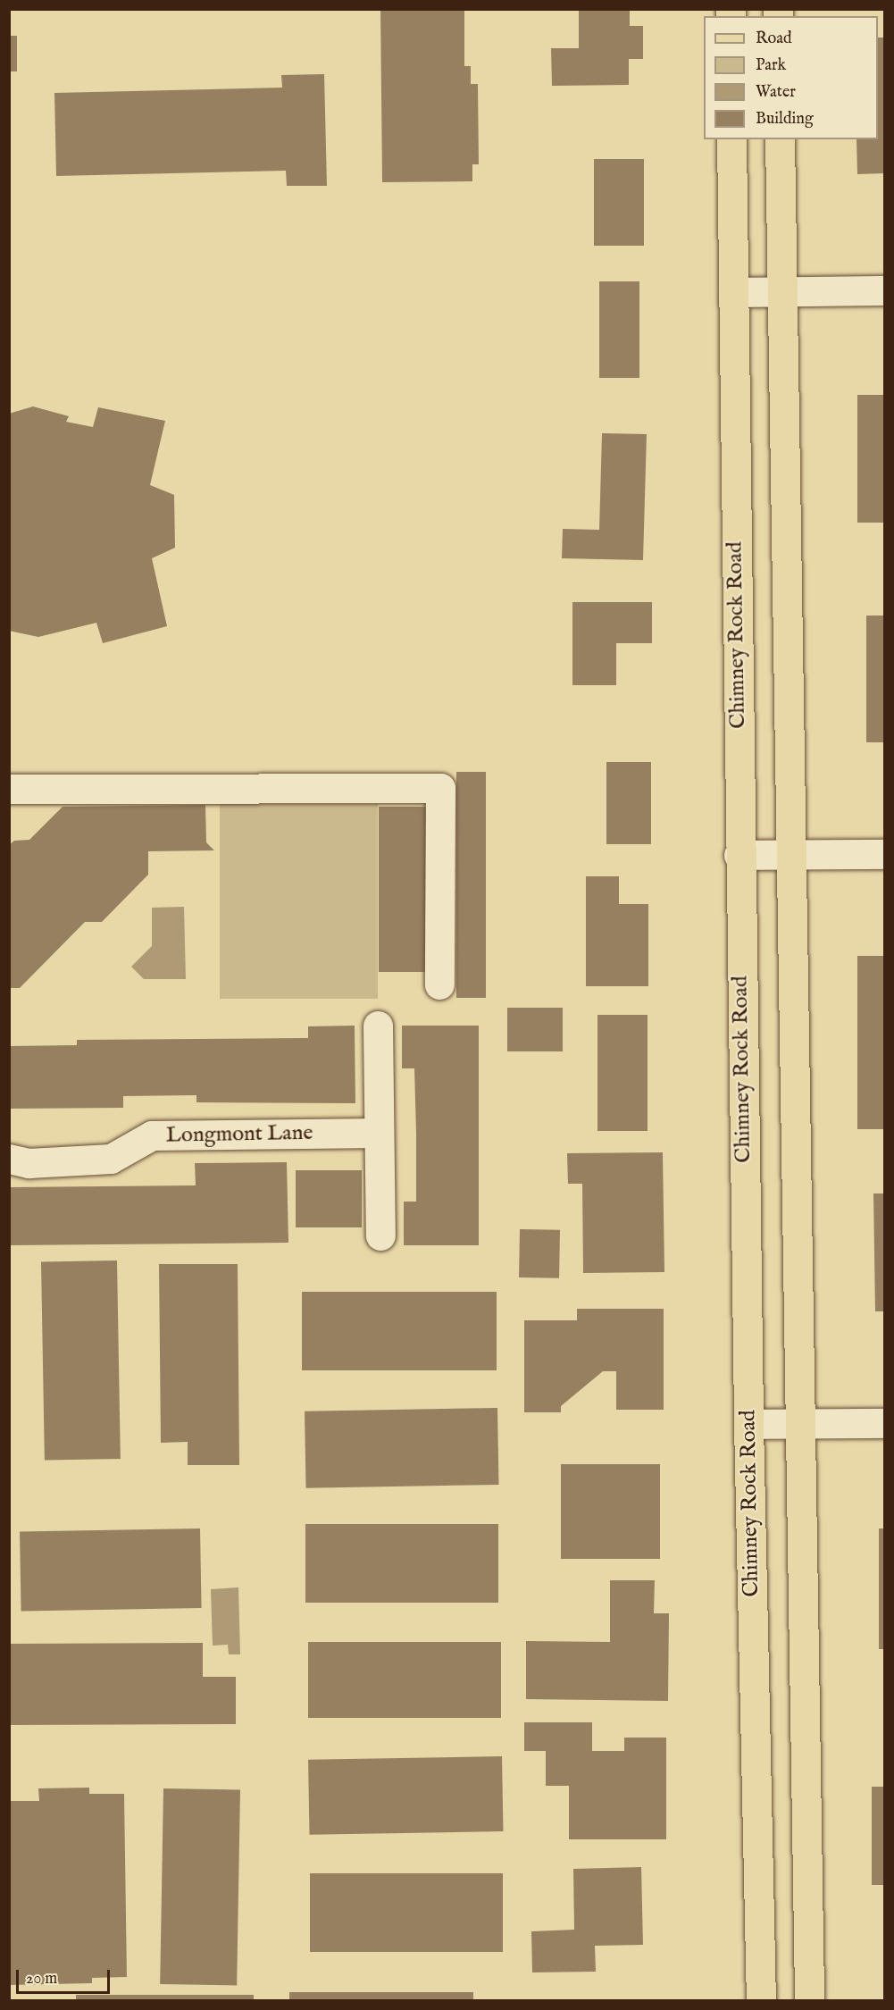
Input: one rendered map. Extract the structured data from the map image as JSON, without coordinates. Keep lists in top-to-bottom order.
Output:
{
  "streets": {
    "main road": ["Chimney Rock Road"],
    "street": ["Longmont Lane"]
  },
  "legend": [
    "Road",
    "Park",
    "Water",
    "Building"
  ],
  "scale_bar": "20 m"
}
